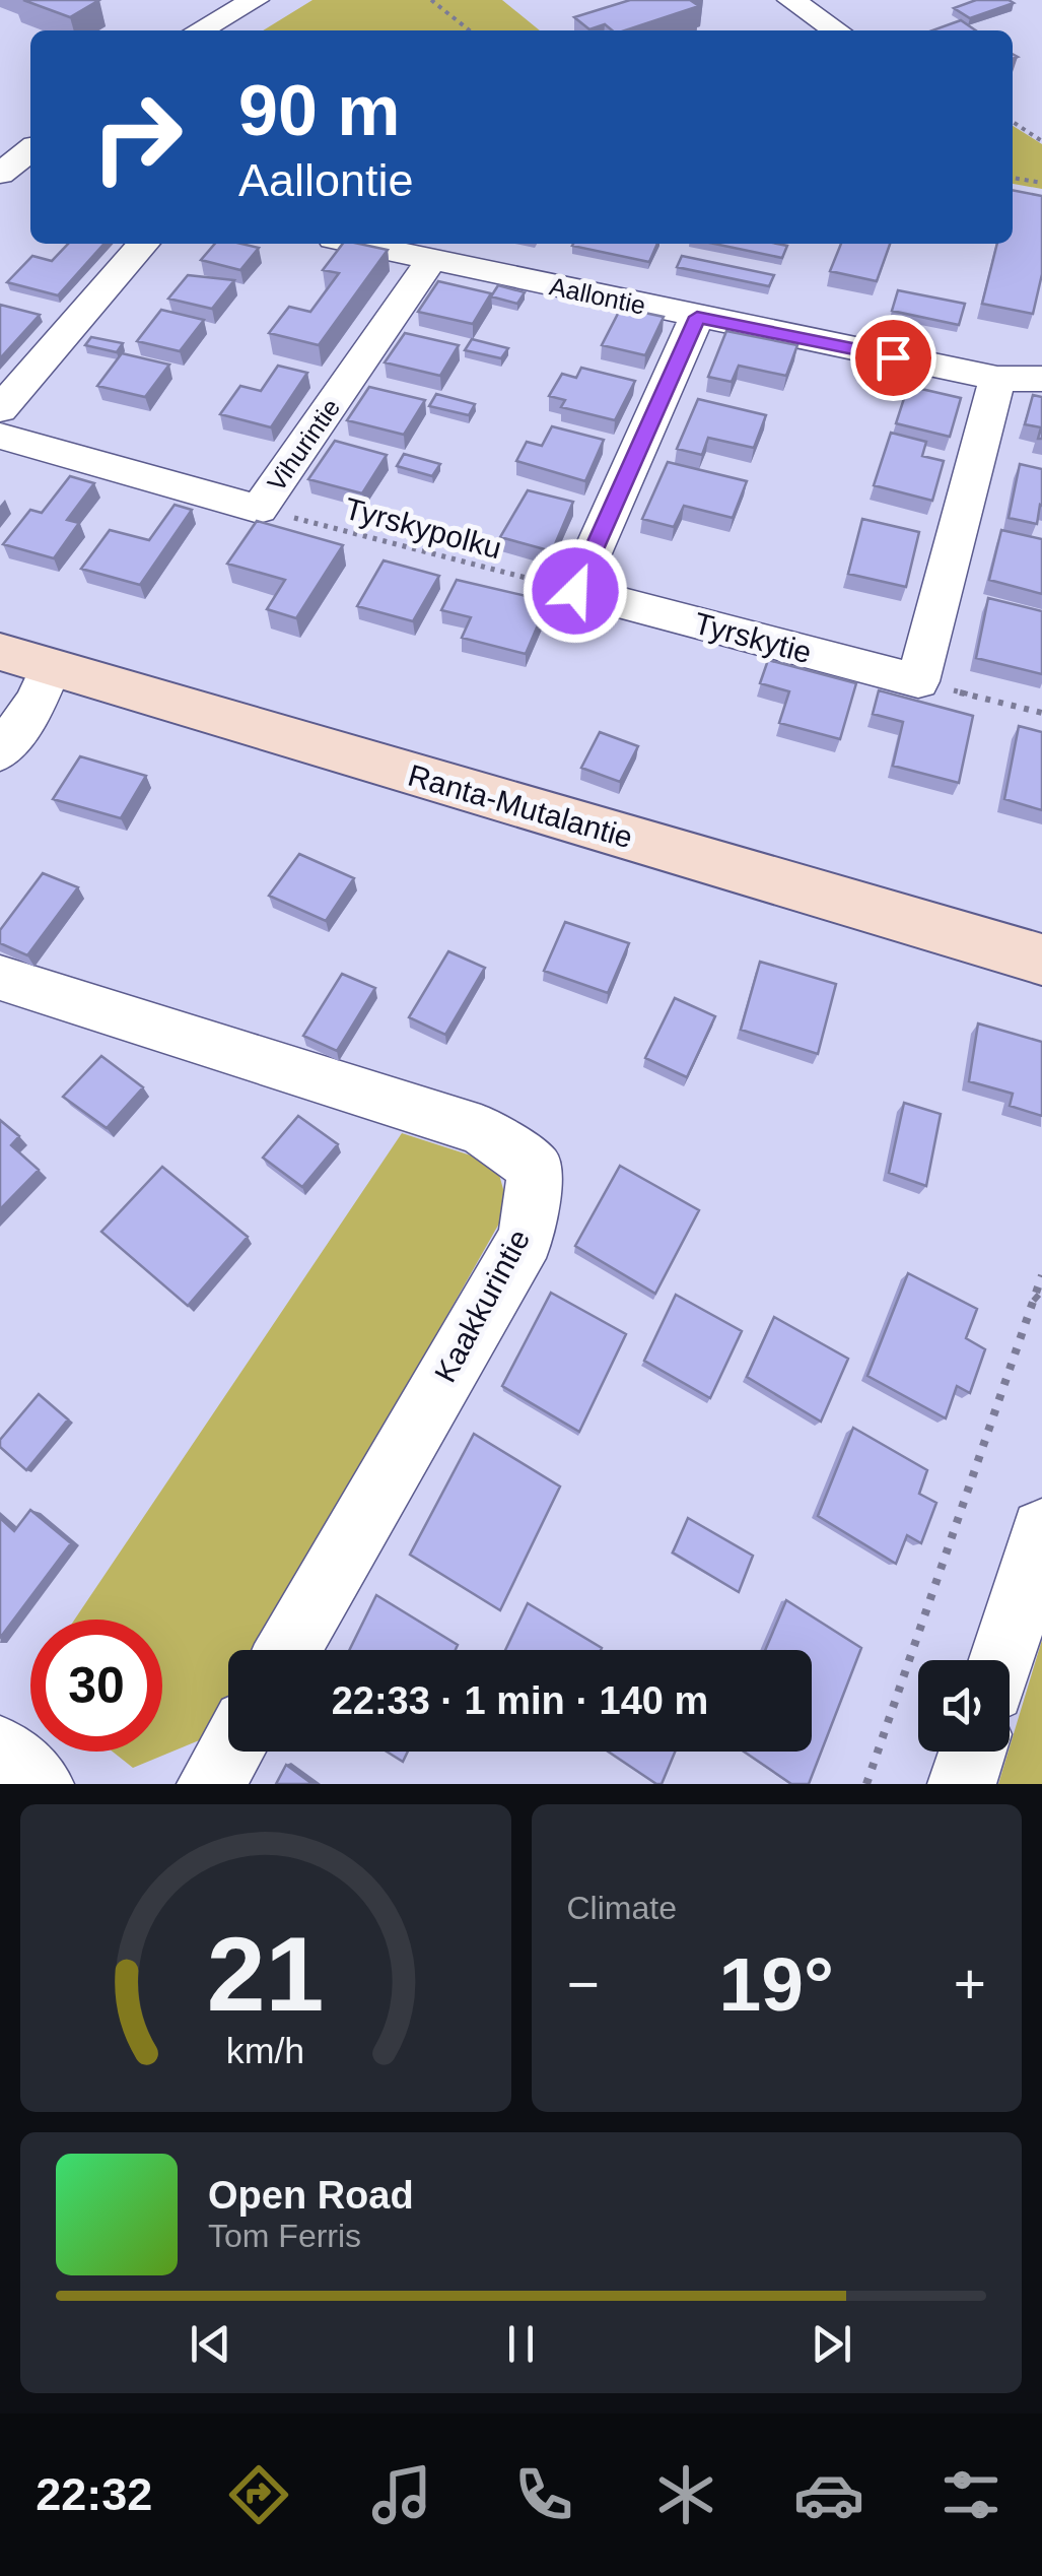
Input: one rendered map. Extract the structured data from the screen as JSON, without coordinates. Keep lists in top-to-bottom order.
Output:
{
  "streets": {
    "street": [
      "Aallontie",
      "Vihurintie",
      "Tyrskytie",
      "Ranta-Mutalantie",
      "Kaakkurintie"
    ],
    "path": ["Tyrskypolku"]
  },
  "crossings": [
    ["Aallontie", "Vihurintie"],
    ["Vihurintie", "Tyrskypolku"],
    ["Tyrskypolku", "Tyrskytie"]
  ],
  "page": {
    "turn": ["90 m", "Aallontie"],
    "limit": "30",
    "trip": "22:33 · 1 min · 140 m",
    "tile": "Climate",
    "heat": ["−", "19°", "+"],
    "song": ["Open Road", "Tom Ferris"],
    "tabs": "22:32",
    "gauge": ["21", "km/h"]
  }
}
